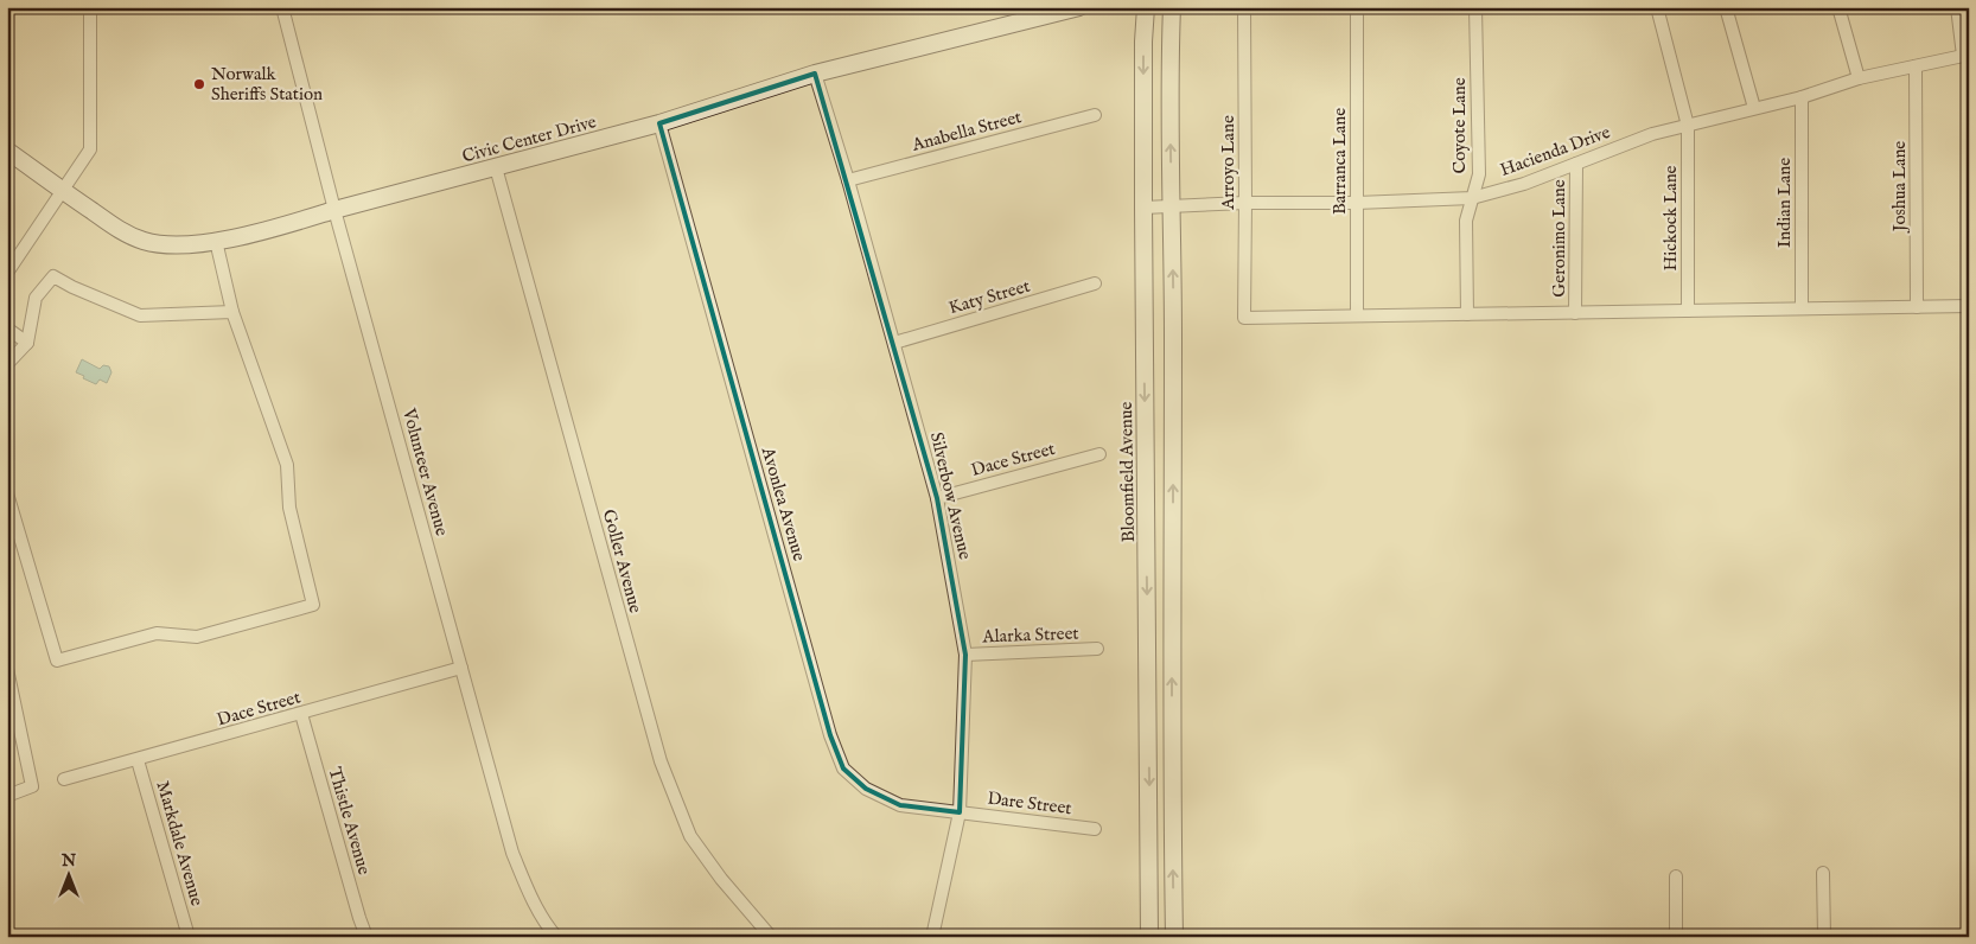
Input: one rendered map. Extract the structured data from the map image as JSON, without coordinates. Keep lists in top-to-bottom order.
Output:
{
  "streets": {
    "main road": ["Civic Center Drive", "Bloomfield Avenue"],
    "street": [
      "Coyote Lane",
      "Anabella Street",
      "Hacienda Drive",
      "Barranca Lane",
      "Arroyo Lane",
      "Joshua Lane",
      "Indian Lane",
      "Hickock Lane",
      "Geronimo Lane",
      "Katy Street",
      "Dace Street",
      "Volunteer Avenue",
      "Silverbow Avenue",
      "Avonlea Avenue",
      "Goller Avenue",
      "Alarka Street",
      "Dare Street",
      "Thistle Avenue",
      "Markdale Avenue"
    ]
  },
  "crossings": [
    ["Coyote Lane", "Hacienda Drive"],
    ["Anabella Street", "Silverbow Avenue"],
    ["Civic Center Drive", "Volunteer Avenue"],
    ["Civic Center Drive", "Silverbow Avenue"],
    ["Civic Center Drive", "Avonlea Avenue"],
    ["Civic Center Drive", "Goller Avenue"],
    ["Hacienda Drive", "Barranca Lane"],
    ["Hacienda Drive", "Arroyo Lane"],
    ["Hacienda Drive", "Joshua Lane"],
    ["Hacienda Drive", "Indian Lane"],
    ["Hacienda Drive", "Hickock Lane"],
    ["Hacienda Drive", "Geronimo Lane"],
    ["Hacienda Drive", "Bloomfield Avenue"],
    ["Barranca Lane", "Arroyo Lane"],
    ["Katy Street", "Silverbow Avenue"],
    ["Dace Street", "Volunteer Avenue"],
    ["Dace Street", "Silverbow Avenue"],
    ["Dace Street", "Thistle Avenue"],
    ["Dace Street", "Markdale Avenue"],
    ["Silverbow Avenue", "Avonlea Avenue"],
    ["Silverbow Avenue", "Alarka Street"],
    ["Silverbow Avenue", "Dare Street"],
    ["Avonlea Avenue", "Dare Street"]
  ],
  "places": ["Norwalk Sheriffs Station"],
  "north": "top"
}
